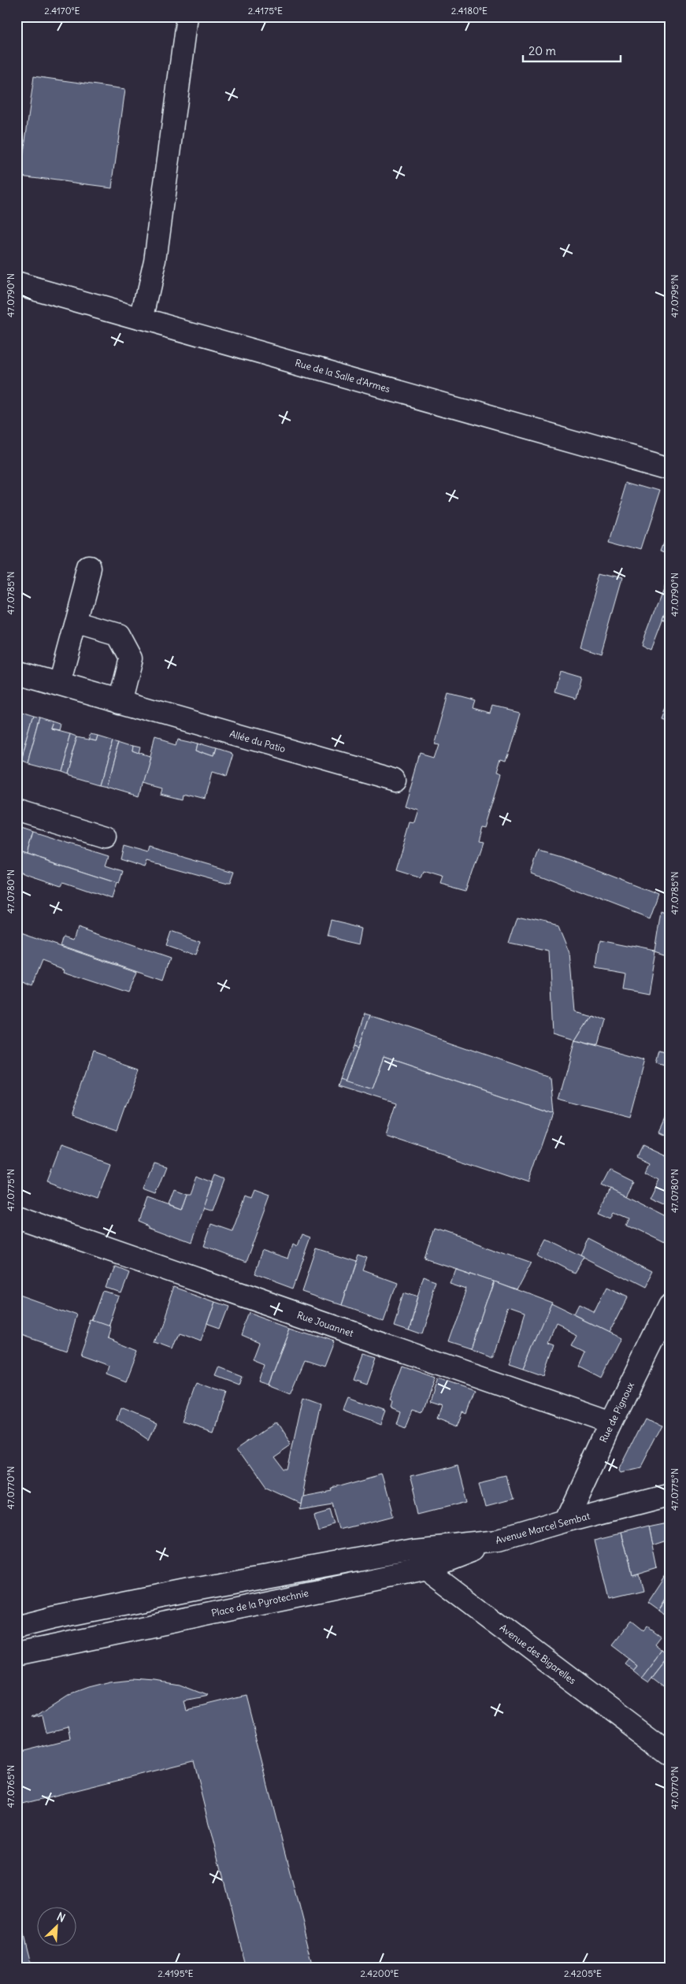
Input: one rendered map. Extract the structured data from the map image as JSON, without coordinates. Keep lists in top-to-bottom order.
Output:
{
  "streets": {
    "street": [
      "Rue de la Salle d'Armes",
      "Allée du Patio",
      "Rue Jouannet",
      "Rue de Pignoux",
      "Avenue Marcel Sembat",
      "Place de la Pyrotechnie",
      "Avenue des Bigarelles"
    ]
  },
  "crossings": [
    ["Rue Jouannet", "Rue de Pignoux"],
    ["Rue de Pignoux", "Avenue Marcel Sembat"],
    ["Avenue Marcel Sembat", "Place de la Pyrotechnie"],
    ["Avenue Marcel Sembat", "Avenue des Bigarelles"],
    ["Place de la Pyrotechnie", "Avenue des Bigarelles"]
  ],
  "scale_bar": "20 m",
  "north": "top right",
  "coordinates": [
    "2.4170°E",
    "2.4175°E",
    "2.4180°E",
    "47.0790°N",
    "47.0795°N",
    "47.0785°N",
    "47.0780°N",
    "47.0775°N",
    "47.0770°N",
    "47.0765°N",
    "2.4195°E",
    "2.4200°E",
    "2.4205°E"
  ]
}
